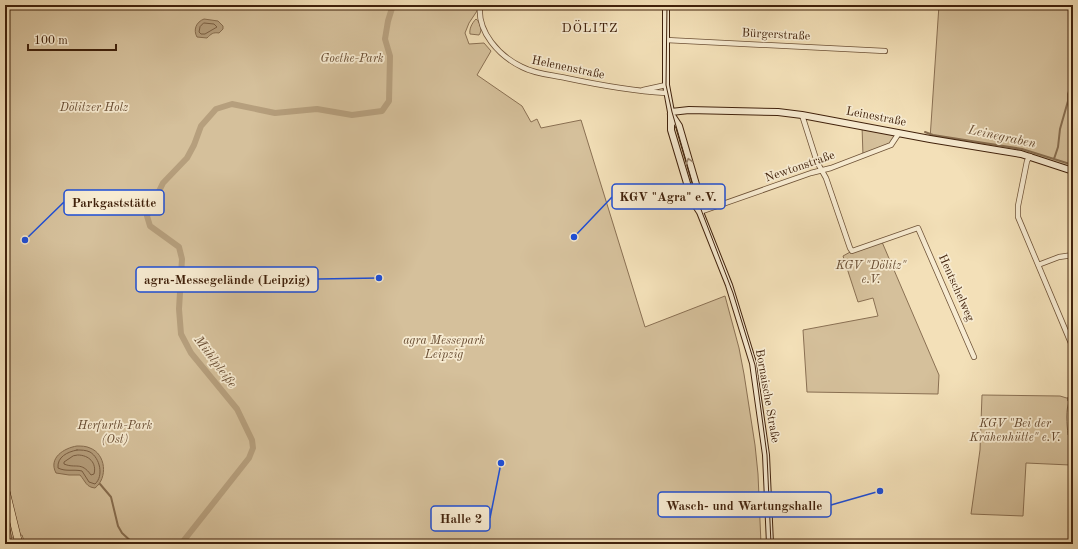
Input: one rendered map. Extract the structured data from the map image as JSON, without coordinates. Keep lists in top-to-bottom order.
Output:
{
  "streets": {
    "main road": ["Leinestraße", "Bornaische Straße"],
    "street": [
      "Bürgerstraße",
      "Helenenstraße",
      "Newtonstraße",
      "Hentschelweg"
    ]
  },
  "crossings": [
    ["Bürgerstraße", "Bornaische Straße"],
    ["Helenenstraße", "Bornaische Straße"],
    ["Leinestraße", "Newtonstraße"],
    ["Leinestraße", "Bornaische Straße"],
    ["Newtonstraße", "Hentschelweg"],
    ["Newtonstraße", "Bornaische Straße"]
  ],
  "districts": ["DÖLITZ"],
  "water": ["Leinegraben", "Mühlpleiße"],
  "parks": [
    "Goethe-Park",
    "Dölitzer Holz",
    "KGV \"Dölitz\" e.V.",
    "agra Messepark Leipzig",
    "KGV \"Bei der Krähenhütte\" e.V.",
    "Herfurth-Park (Ost)"
  ],
  "places": [
    "KGV \"Agra\" e.V.",
    "Parkgaststätte",
    "agra-Messegelände (Leipzig)",
    "Halle 2",
    "Wasch- und Wartungshalle"
  ],
  "scale_bar": "100 m"
}
